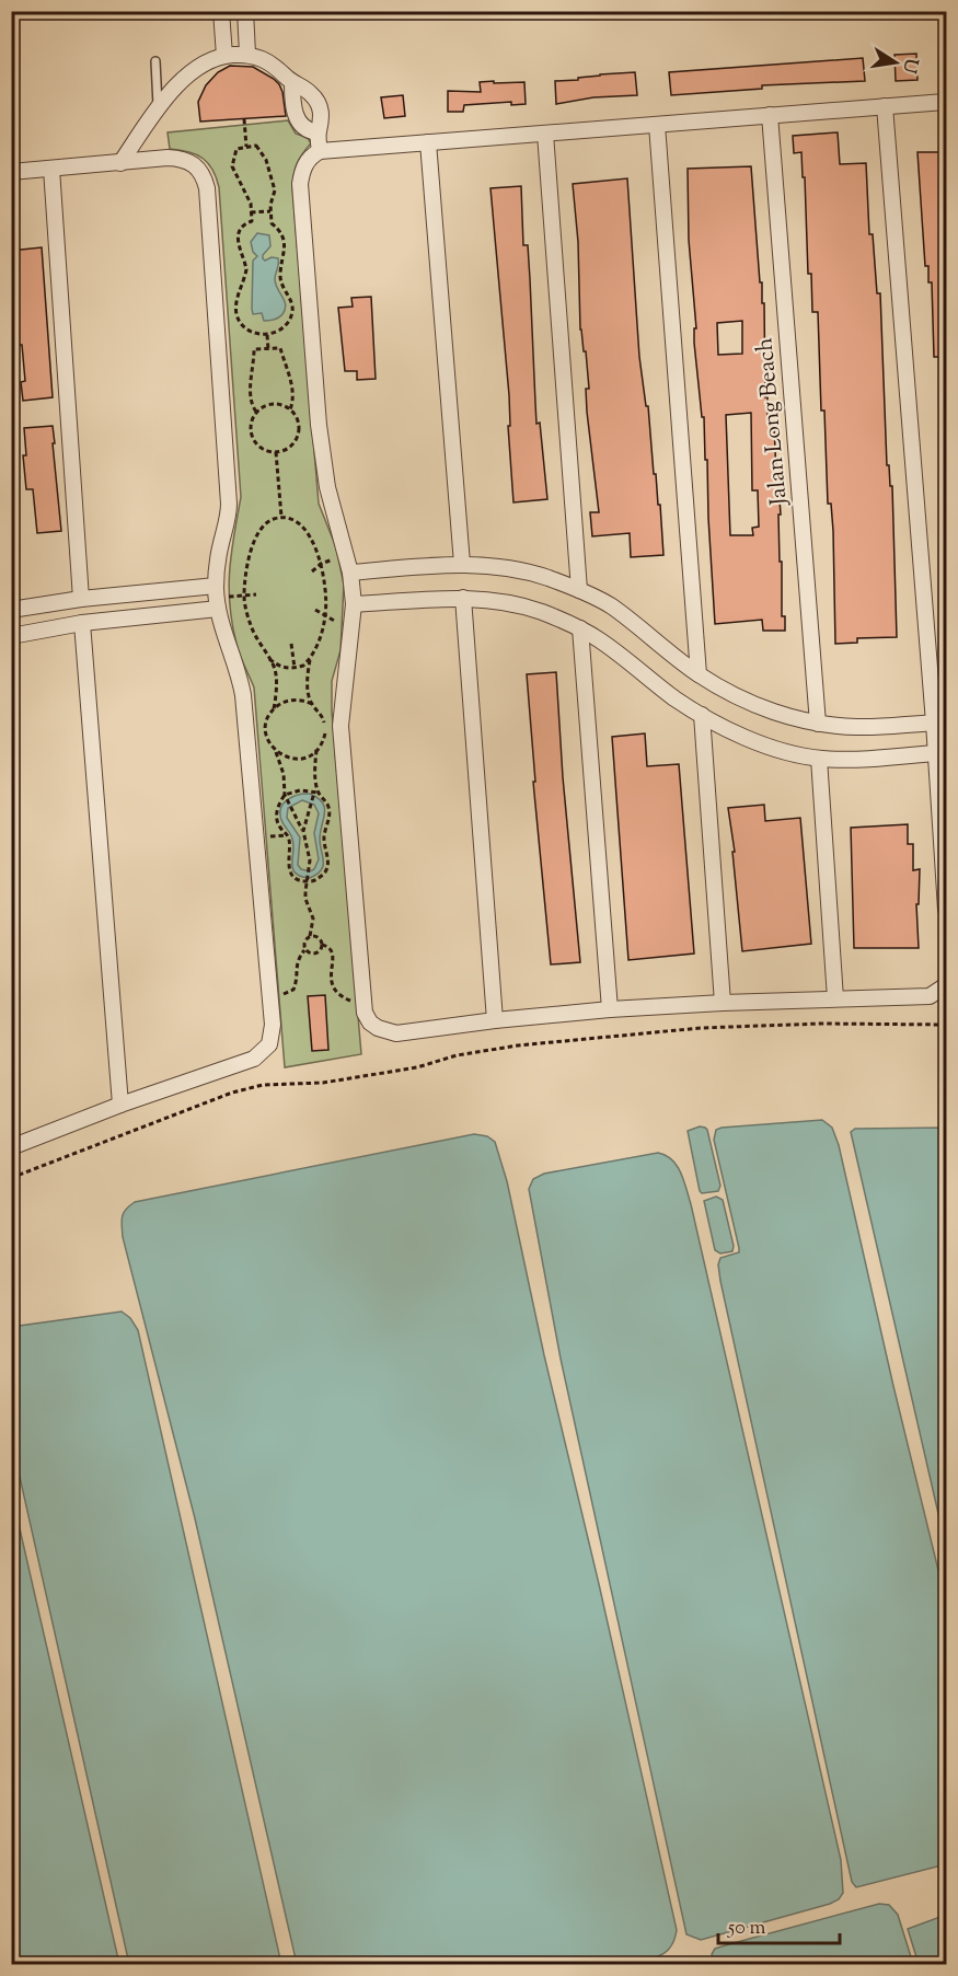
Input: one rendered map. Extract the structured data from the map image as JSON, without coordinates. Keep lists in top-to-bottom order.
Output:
{
  "streets": {
    "street": ["Jalan Long Beach"]
  },
  "scale_bar": "50 m",
  "north": "right"
}
